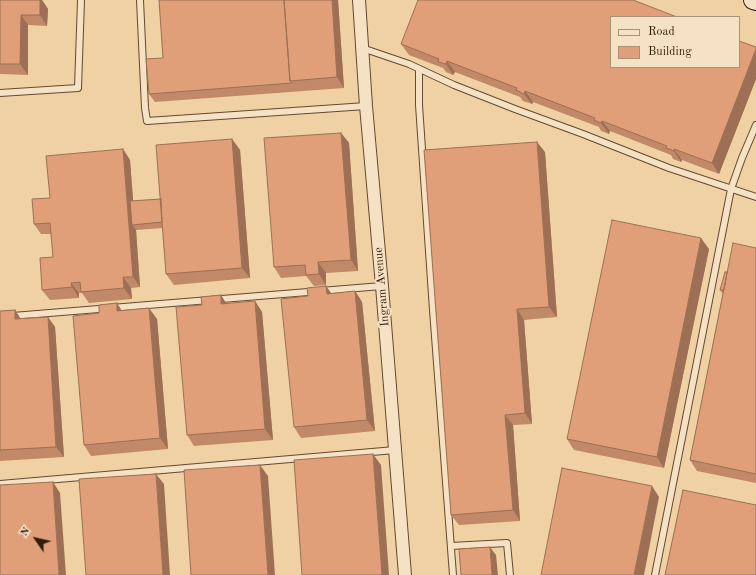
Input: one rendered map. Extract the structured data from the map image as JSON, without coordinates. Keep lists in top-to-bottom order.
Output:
{
  "streets": {
    "street": ["Ingram Avenue"]
  },
  "legend": ["Road", "Building"],
  "north": "top left"
}
